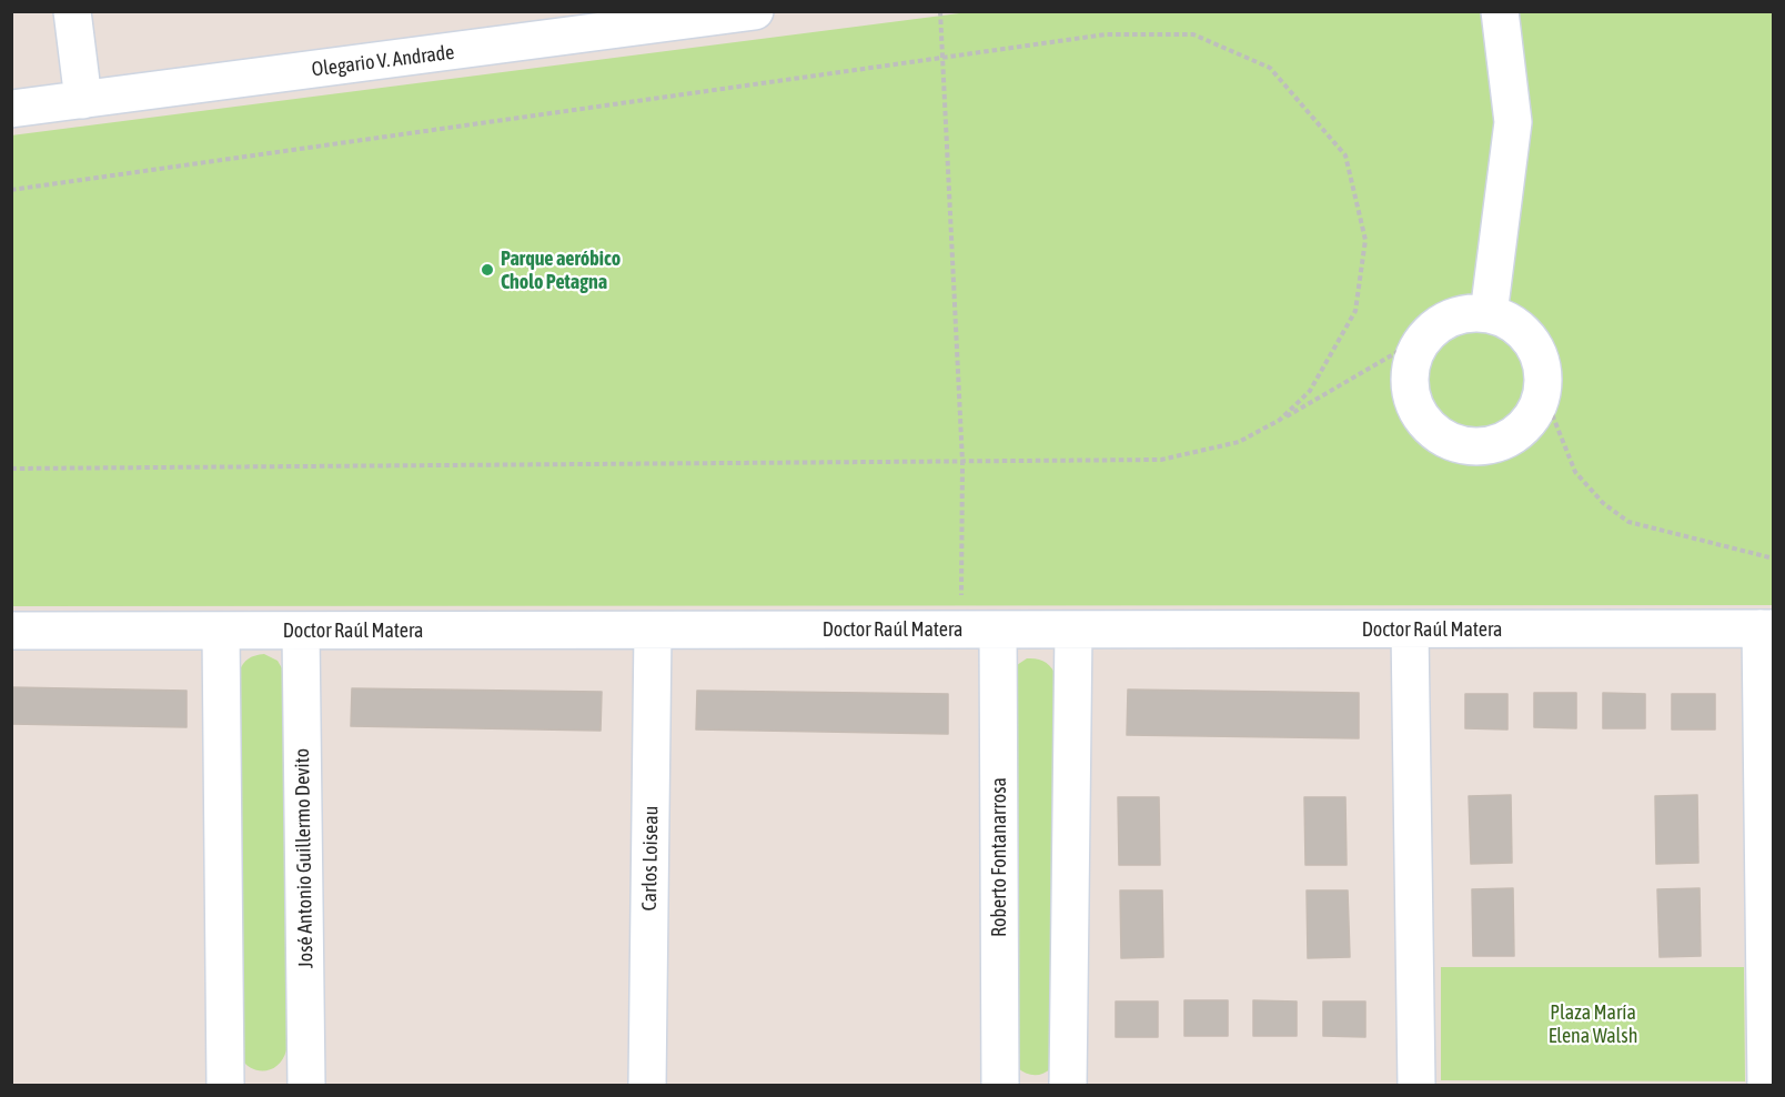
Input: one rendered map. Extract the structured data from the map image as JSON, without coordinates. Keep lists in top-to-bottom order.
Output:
{
  "streets": {
    "street": [
      "Olegario V. Andrade",
      "Doctor Raúl Matera",
      "Roberto Fontanarrosa",
      "José Antonio Guillermo Devito",
      "Carlos Loiseau"
    ]
  },
  "crossings": [
    ["Doctor Raúl Matera", "Roberto Fontanarrosa"],
    ["Doctor Raúl Matera", "José Antonio Guillermo Devito"],
    ["Doctor Raúl Matera", "Carlos Loiseau"]
  ],
  "parks": ["Plaza María Elena Walsh"],
  "places": ["Parque aeróbico Cholo Petagna"]
}
